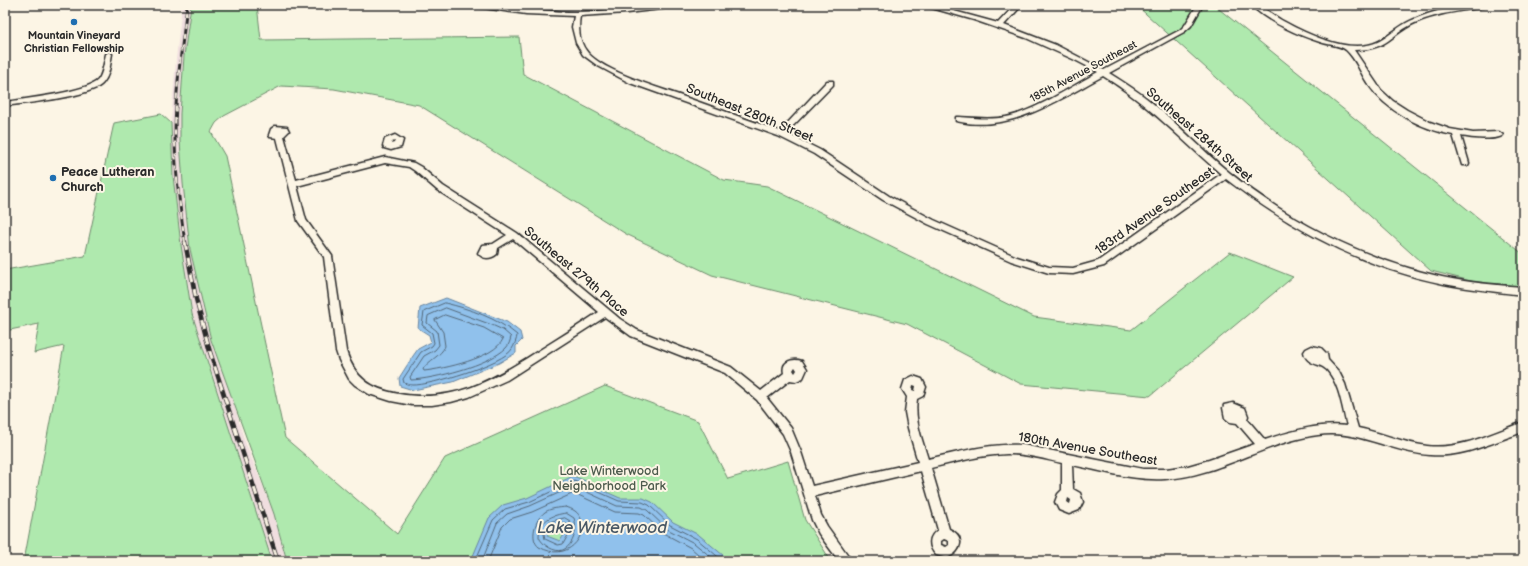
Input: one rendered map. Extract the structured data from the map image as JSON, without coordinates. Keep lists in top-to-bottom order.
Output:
{
  "streets": {
    "street": [
      "185th Avenue Southeast",
      "Southeast 280th Street",
      "Southeast 284th Street",
      "183rd Avenue Southeast",
      "Southeast 279th Place",
      "180th Avenue Southeast"
    ]
  },
  "crossings": [
    ["185th Avenue Southeast", "Southeast 284th Street"],
    ["Southeast 280th Street", "183rd Avenue Southeast"],
    ["Southeast 284th Street", "183rd Avenue Southeast"],
    ["Southeast 279th Place", "180th Avenue Southeast"]
  ],
  "water": ["Lake Winterwood"],
  "parks": ["Lake Winterwood Neighborhood Park"],
  "places": ["Mountain Vineyard Christian Fellowship", "Peace Lutheran Church"]
}
